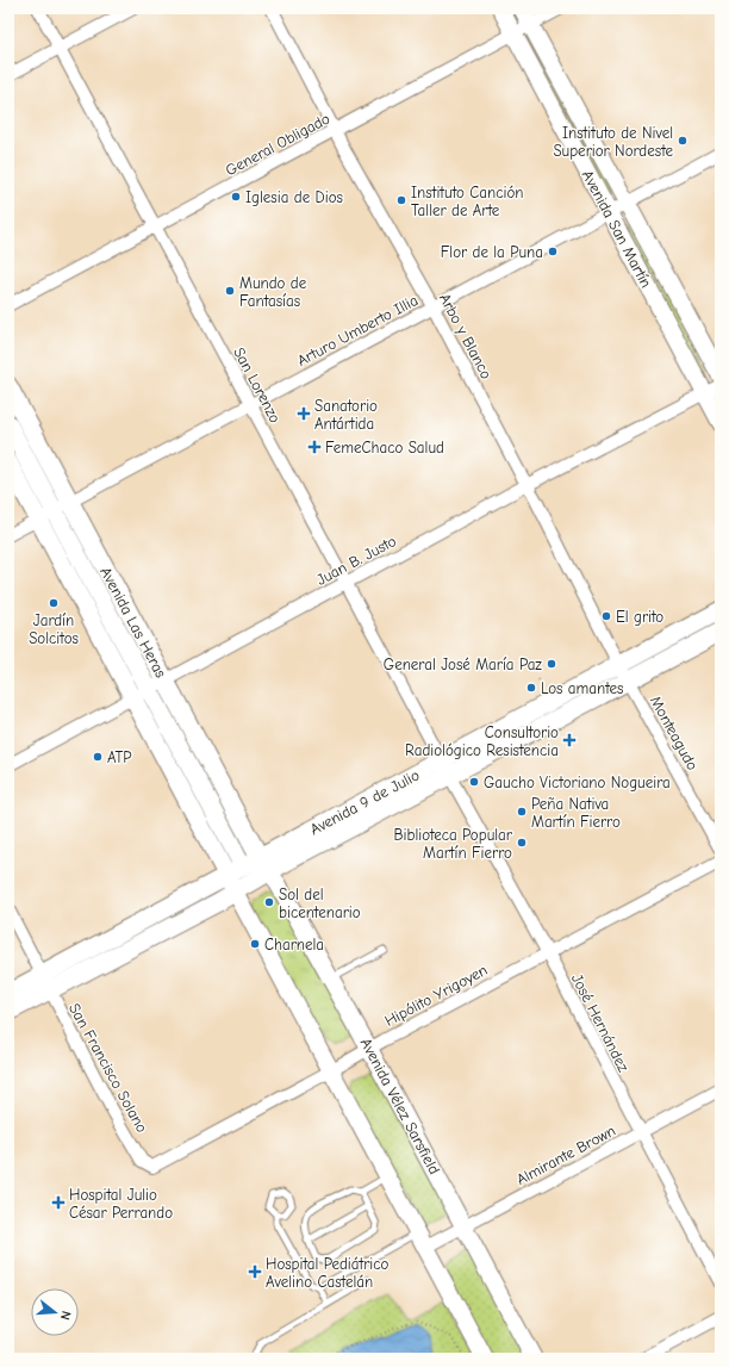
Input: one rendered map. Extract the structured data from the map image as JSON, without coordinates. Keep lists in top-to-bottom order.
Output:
{
  "streets": {
    "main road": [
      "Avenida San Martín",
      "Avenida Las Heras",
      "Avenida 9 de Julio",
      "Avenida Vélez Sarsfield"
    ],
    "street": [
      "General Obligado",
      "Arturo Umberto Illia",
      "Arbo y Blanco",
      "San Lorenzo",
      "Juan B. Justo",
      "Monteagudo",
      "Hipólito Yrigoyen",
      "José Hernández",
      "San Francisco Solano",
      "Almirante Brown"
    ]
  },
  "crossings": [
    ["General Obligado", "Avenida San Martín"],
    ["General Obligado", "Arbo y Blanco"],
    ["General Obligado", "San Lorenzo"],
    ["Avenida San Martín", "Arturo Umberto Illia"],
    ["Avenida San Martín", "Juan B. Justo"],
    ["Arturo Umberto Illia", "Arbo y Blanco"],
    ["Arturo Umberto Illia", "San Lorenzo"],
    ["Arturo Umberto Illia", "Avenida Las Heras"],
    ["Arbo y Blanco", "Juan B. Justo"],
    ["Arbo y Blanco", "Monteagudo"],
    ["Arbo y Blanco", "Avenida 9 de Julio"],
    ["San Lorenzo", "Juan B. Justo"],
    ["San Lorenzo", "Avenida 9 de Julio"],
    ["San Lorenzo", "José Hernández"],
    ["Juan B. Justo", "Avenida Las Heras"],
    ["Avenida Las Heras", "Avenida 9 de Julio"],
    ["Avenida Las Heras", "Avenida Vélez Sarsfield"],
    ["Monteagudo", "Avenida 9 de Julio"],
    ["Avenida 9 de Julio", "José Hernández"],
    ["Avenida 9 de Julio", "San Francisco Solano"],
    ["Avenida 9 de Julio", "Avenida Vélez Sarsfield"],
    ["Hipólito Yrigoyen", "José Hernández"],
    ["Hipólito Yrigoyen", "San Francisco Solano"],
    ["Hipólito Yrigoyen", "Avenida Vélez Sarsfield"],
    ["José Hernández", "Almirante Brown"],
    ["Avenida Vélez Sarsfield", "Almirante Brown"]
  ],
  "places": {
    "other": [
      "Instituto de Nivel Superior Nordeste",
      "Iglesia de Dios",
      "Instituto Canción Taller de Arte",
      "Flor de la Puna",
      "Mundo de Fantasías",
      "Jardín Solcitos",
      "El grito",
      "General José María Paz",
      "Los amantes",
      "ATP",
      "Gaucho Victoriano Nogueira",
      "Peña Nativa Martín Fierro",
      "Biblioteca Popular Martín Fierro",
      "Sol del bicentenario",
      "Charnela"
    ],
    "health": [
      "Sanatorio Antártida",
      "FemeChaco Salud",
      "Consultorio Radiológico Resistencia",
      "Hospital Julio César Perrando",
      "Hospital Pediátrico Avelino Castelán"
    ]
  },
  "north": "right"
}
